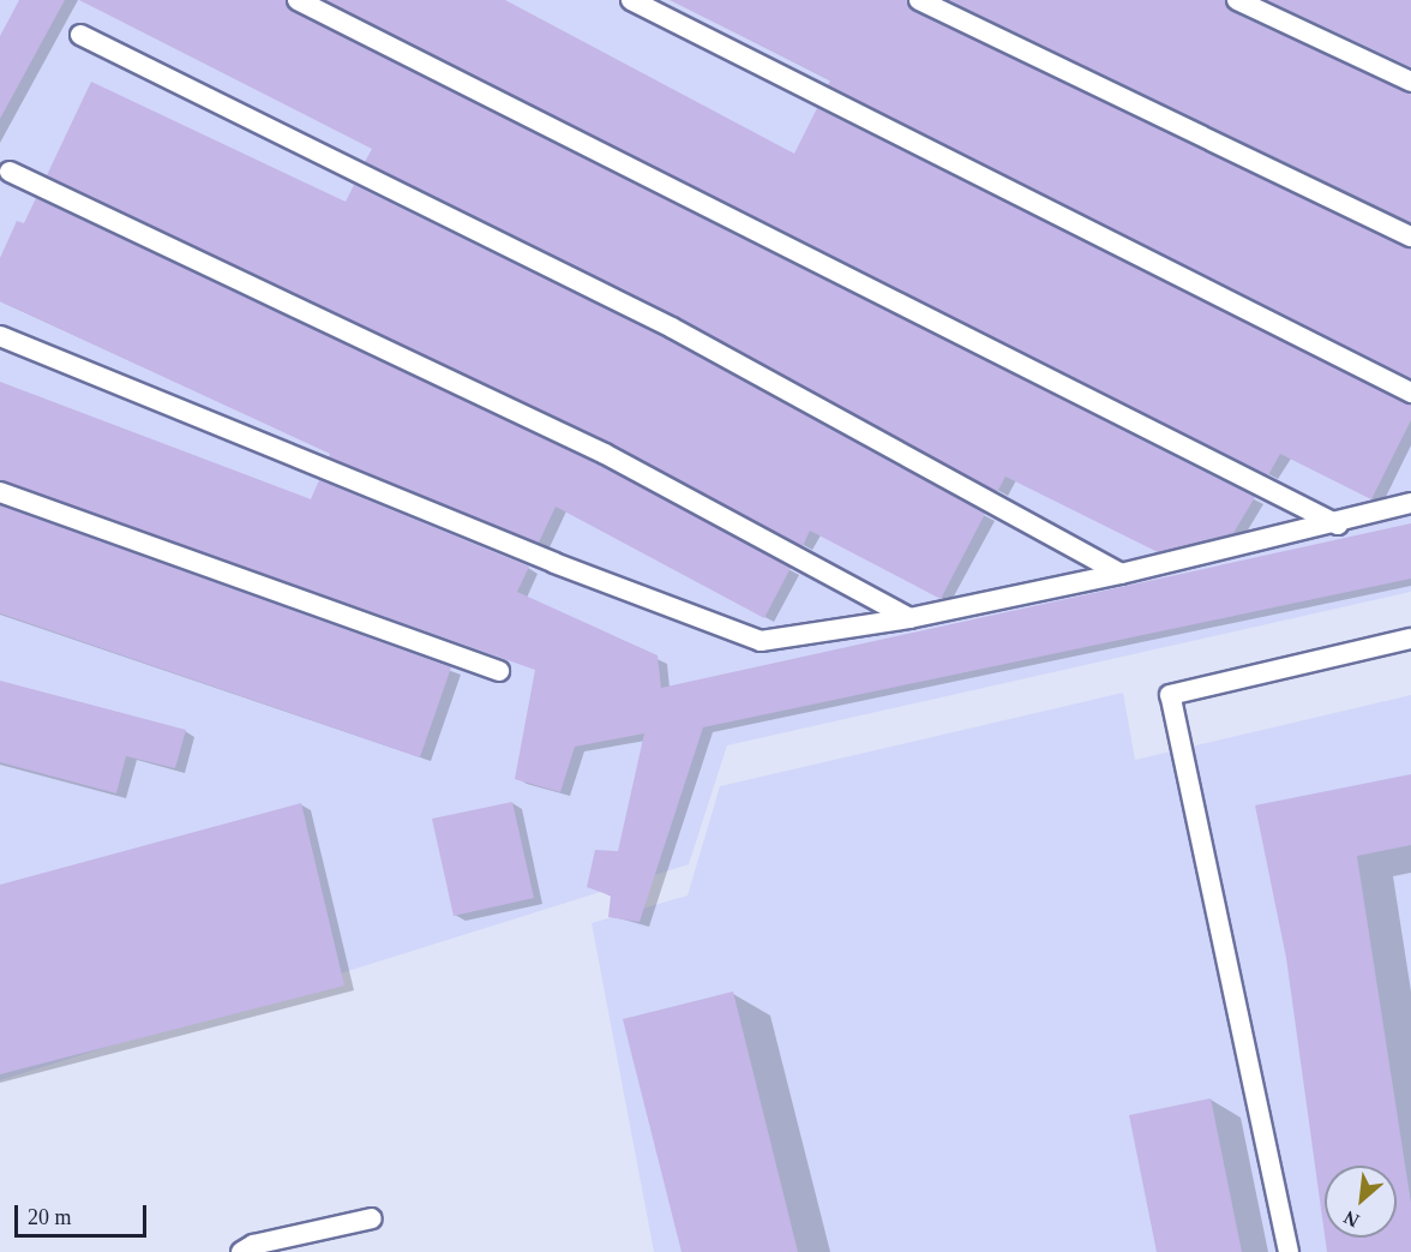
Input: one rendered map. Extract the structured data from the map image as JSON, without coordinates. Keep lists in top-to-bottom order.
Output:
{
  "scale_bar": "20 m",
  "north": "bottom left"
}
